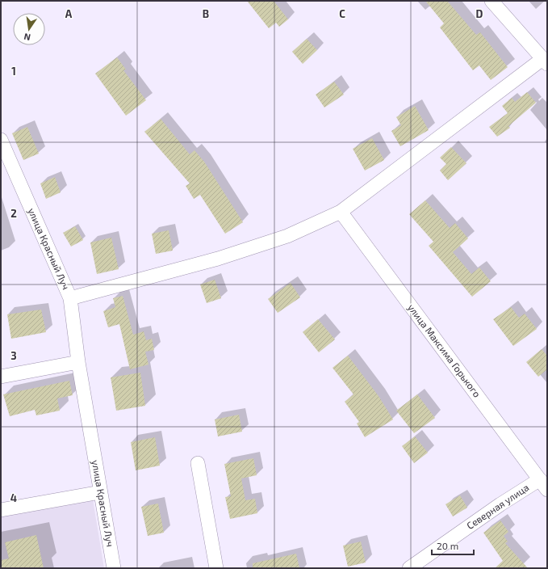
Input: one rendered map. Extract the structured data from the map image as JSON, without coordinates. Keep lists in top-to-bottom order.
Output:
{
  "streets": {
    "street": ["улица Красный Луч", "улица Максима Горького", "Северная улица"]
  },
  "crossings": [
    ["улица Максима Горького", "Северная улица"]
  ],
  "scale_bar": "20 m",
  "north": "bottom",
  "grid": {
    "columns": [
      "A",
      "B",
      "C",
      "D"
    ],
    "rows": [
      "1",
      "2",
      "3",
      "4"
    ]
  }
}
